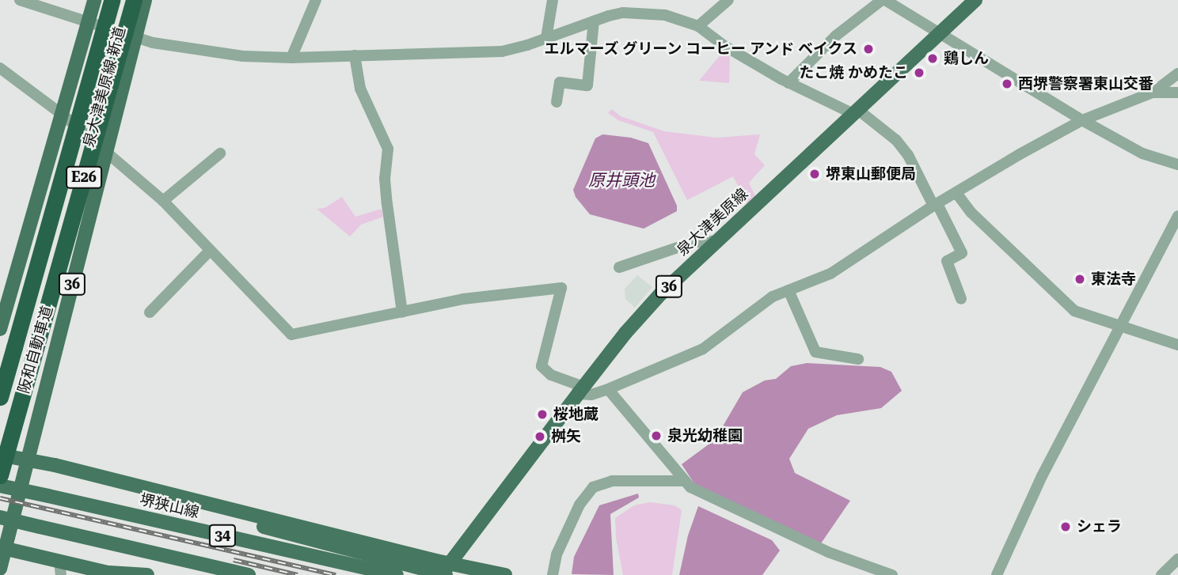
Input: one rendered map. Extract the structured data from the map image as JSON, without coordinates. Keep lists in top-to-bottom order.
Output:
{
  "streets": {
    "highway": ["E26", "阪和自動車道"],
    "main road": [
      "泉大津美原線 新道",
      "泉大津美原線",
      "36",
      "堺狭山線",
      "34"
    ]
  },
  "water": ["原井頭池"],
  "places": [
    "エルマーズ グリーン コーヒー アンド ベイクス",
    "鶏しん",
    "たこ焼 かめたこ",
    "西堺警察署東山交番",
    "堺東山郵便局",
    "東法寺",
    "桜地蔵",
    "泉光幼稚園",
    "桝矢",
    "シェラ"
  ]
}
